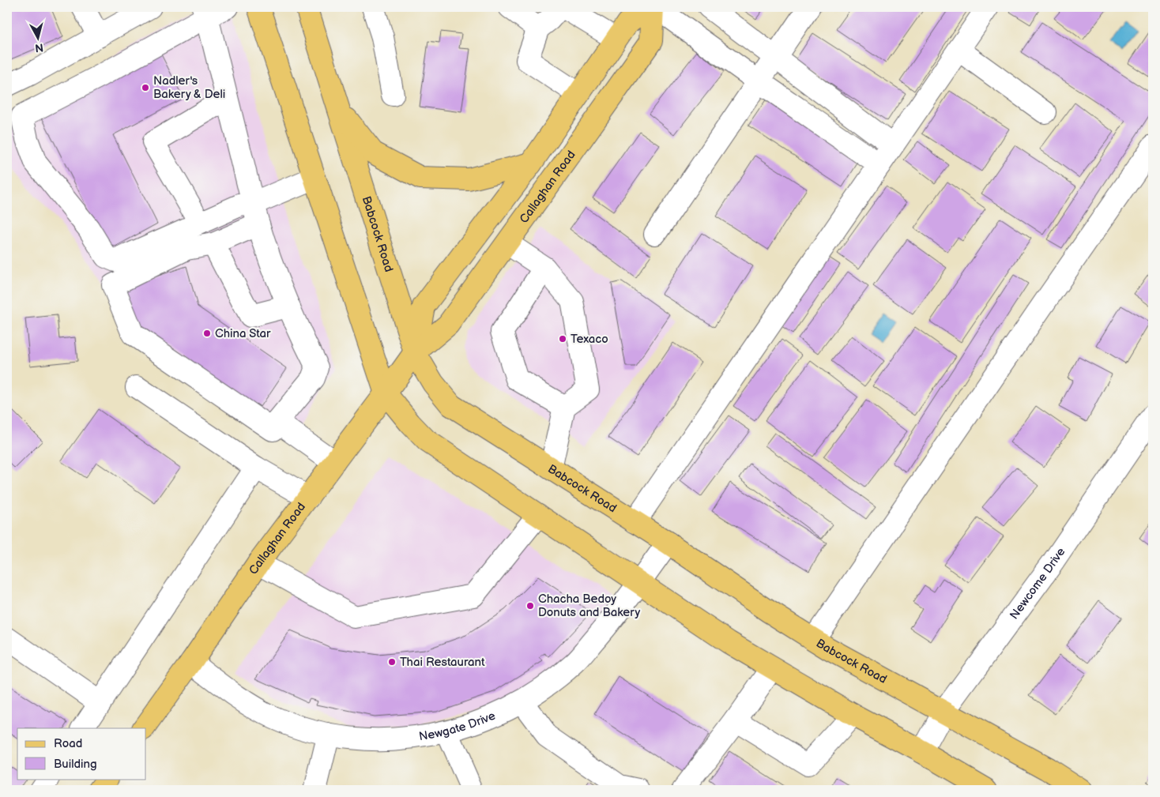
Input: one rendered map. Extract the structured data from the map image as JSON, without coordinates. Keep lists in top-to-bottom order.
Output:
{
  "streets": {
    "main road": ["Callaghan Road", "Babcock Road"],
    "street": ["Newcome Drive", "Newgate Drive"]
  },
  "crossings": [
    ["Callaghan Road", "Babcock Road"],
    ["Callaghan Road", "Newgate Drive"],
    ["Babcock Road", "Newcome Drive"],
    ["Babcock Road", "Newgate Drive"]
  ],
  "places": [
    "Nadler's Bakery & Deli",
    "China Star",
    "Texaco",
    "Chacha Bedoy Donuts and Bakery",
    "Thai Restaurant"
  ],
  "legend": ["Road", "Building"],
  "north": "bottom"
}
